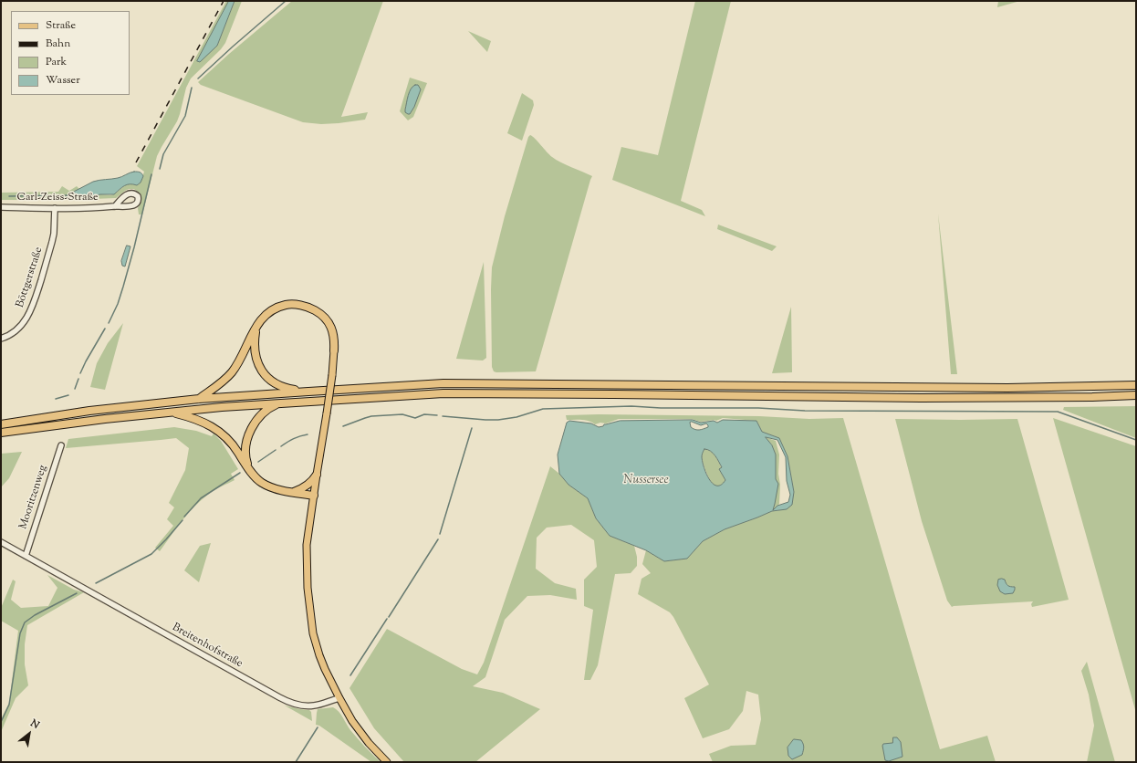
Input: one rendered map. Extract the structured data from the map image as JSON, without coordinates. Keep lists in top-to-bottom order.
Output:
{
  "streets": {
    "street": [
      "Carl-Zeiss-Straße",
      "Böttgerstraße",
      "Mooritzenweg",
      "Breitenhofstraße"
    ]
  },
  "crossings": [
    ["Carl-Zeiss-Straße", "Böttgerstraße"],
    ["Mooritzenweg", "Breitenhofstraße"]
  ],
  "water": ["Nussersee"],
  "legend": [
    "Straße",
    "Bahn",
    "Park",
    "Wasser"
  ],
  "north": "top right"
}
